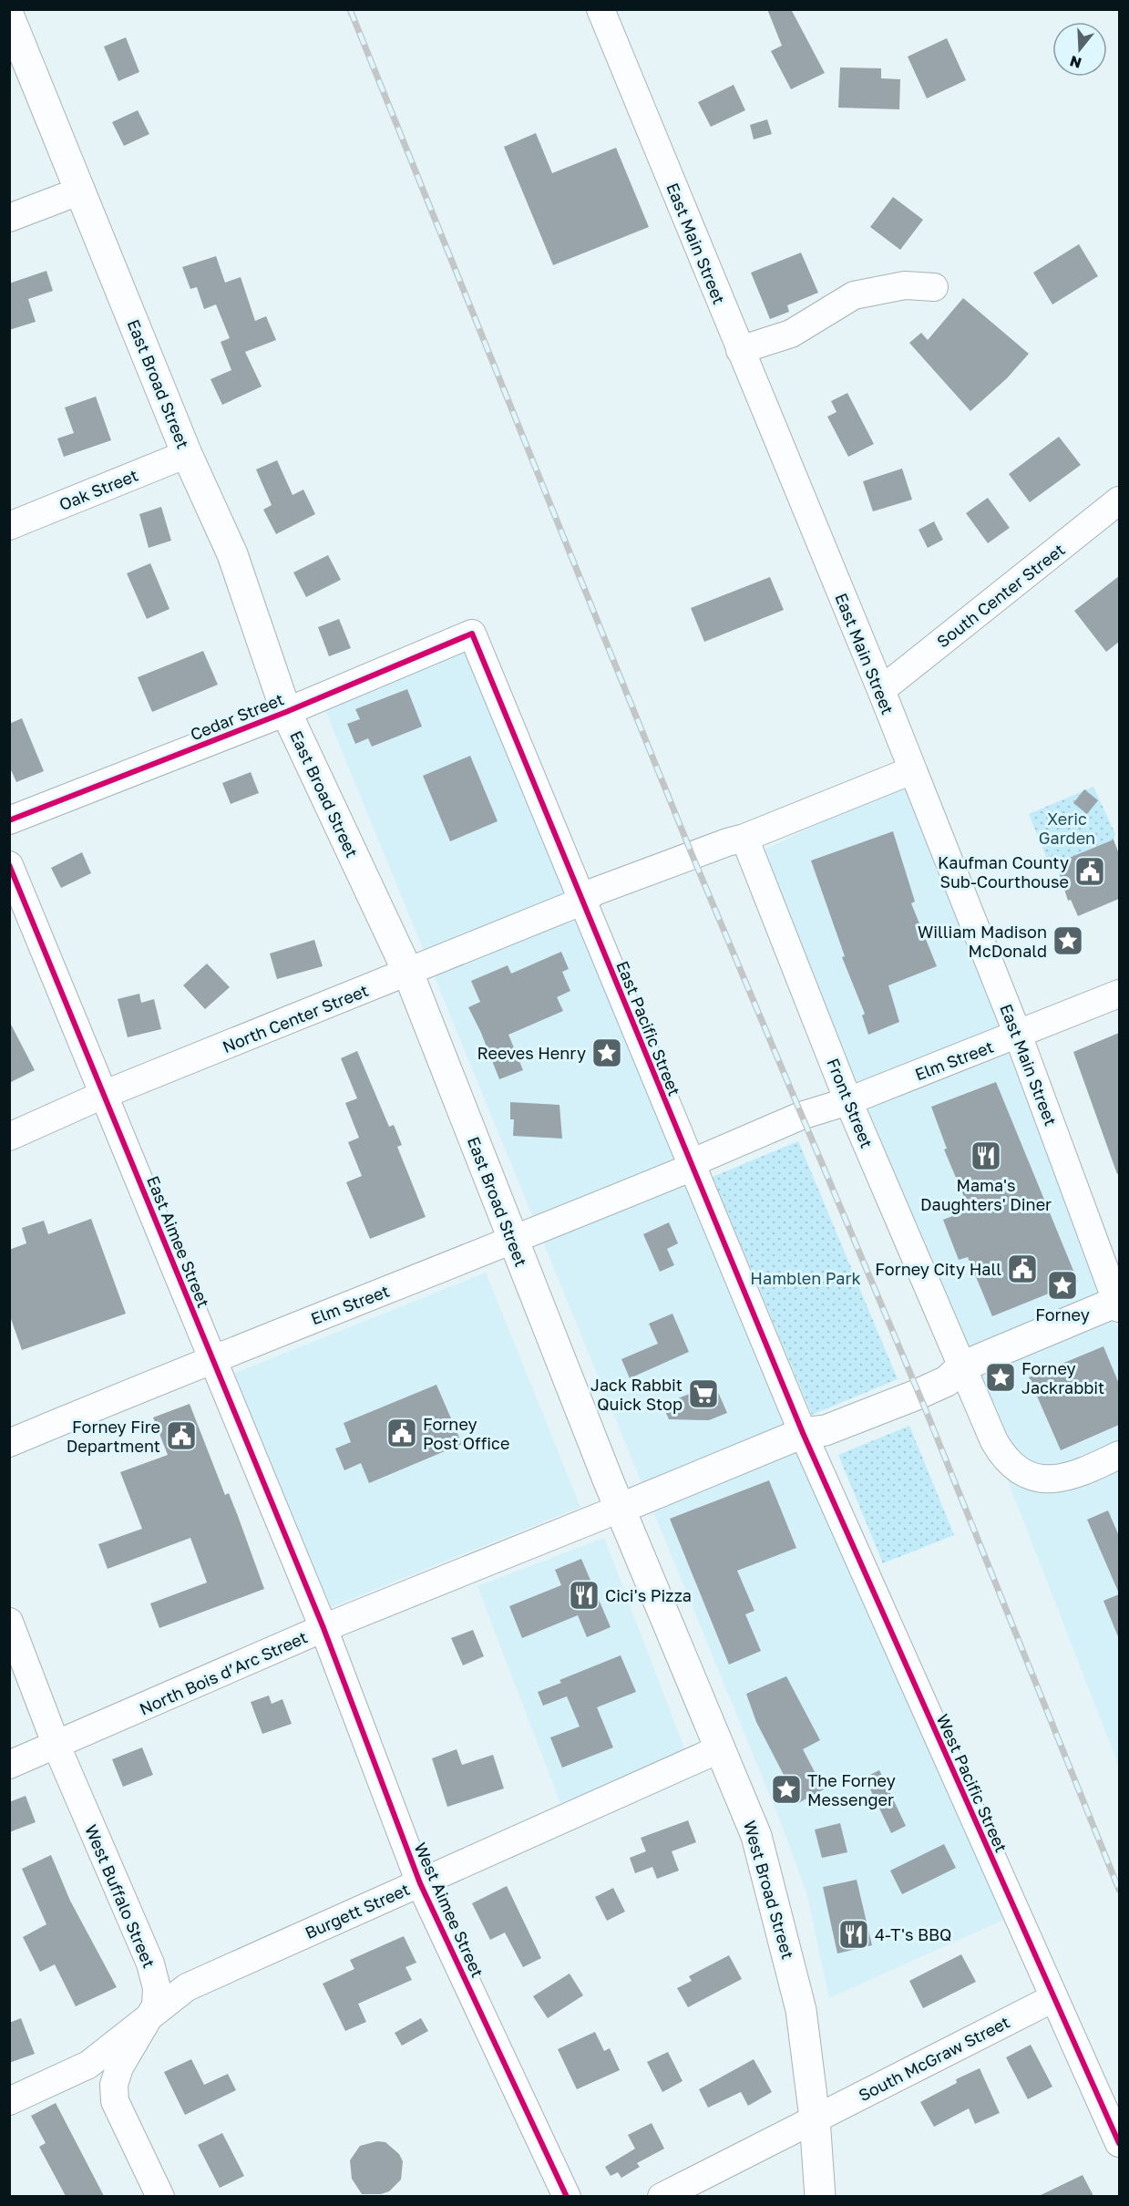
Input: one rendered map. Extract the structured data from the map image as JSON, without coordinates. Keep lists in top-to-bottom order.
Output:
{
  "streets": {
    "main road": ["East Broad Street", "West Broad Street"],
    "street": [
      "East Main Street",
      "Oak Street",
      "South Center Street",
      "Cedar Street",
      "North Center Street",
      "East Pacific Street",
      "Elm Street",
      "Front Street",
      "East Aimee Street",
      "North Bois d’Arc Street",
      "West Pacific Street",
      "West Buffalo Street",
      "West Aimee Street",
      "Burgett Street",
      "South McGraw Street"
    ]
  },
  "crossings": [
    ["East Main Street", "South Center Street"],
    ["East Main Street", "Elm Street"],
    ["East Broad Street", "Oak Street"],
    ["East Broad Street", "Cedar Street"],
    ["East Broad Street", "North Center Street"],
    ["East Broad Street", "Elm Street"],
    ["East Broad Street", "North Bois d’Arc Street"],
    ["East Broad Street", "West Broad Street"],
    ["Cedar Street", "East Pacific Street"],
    ["North Center Street", "East Pacific Street"],
    ["North Center Street", "Front Street"],
    ["North Center Street", "East Aimee Street"],
    ["East Pacific Street", "Elm Street"],
    ["East Pacific Street", "West Pacific Street"],
    ["Elm Street", "Front Street"],
    ["Elm Street", "East Aimee Street"],
    ["East Aimee Street", "North Bois d’Arc Street"],
    ["East Aimee Street", "West Aimee Street"],
    ["North Bois d’Arc Street", "West Broad Street"],
    ["North Bois d’Arc Street", "West Buffalo Street"],
    ["North Bois d’Arc Street", "West Aimee Street"],
    ["West Pacific Street", "South McGraw Street"],
    ["West Broad Street", "Burgett Street"],
    ["West Broad Street", "South McGraw Street"],
    ["West Buffalo Street", "Burgett Street"],
    ["West Aimee Street", "Burgett Street"]
  ],
  "parks": ["Xeric Garden", "Hamblen Park"],
  "places": {
    "public building": [
      "Kaufman County Sub-Courthouse",
      "Forney City Hall",
      "Forney Post Office",
      "Forney Fire Department"
    ],
    "place": [
      "William Madison McDonald",
      "Reeves Henry",
      "Forney",
      "Forney Jackrabbit",
      "The Forney Messenger"
    ],
    "restaurant": ["Mama's Daughters' Diner", "Cici's Pizza", "4-T's BBQ"],
    "supermarket": ["Jack Rabbit Quick Stop"]
  },
  "north": "bottom"
}
